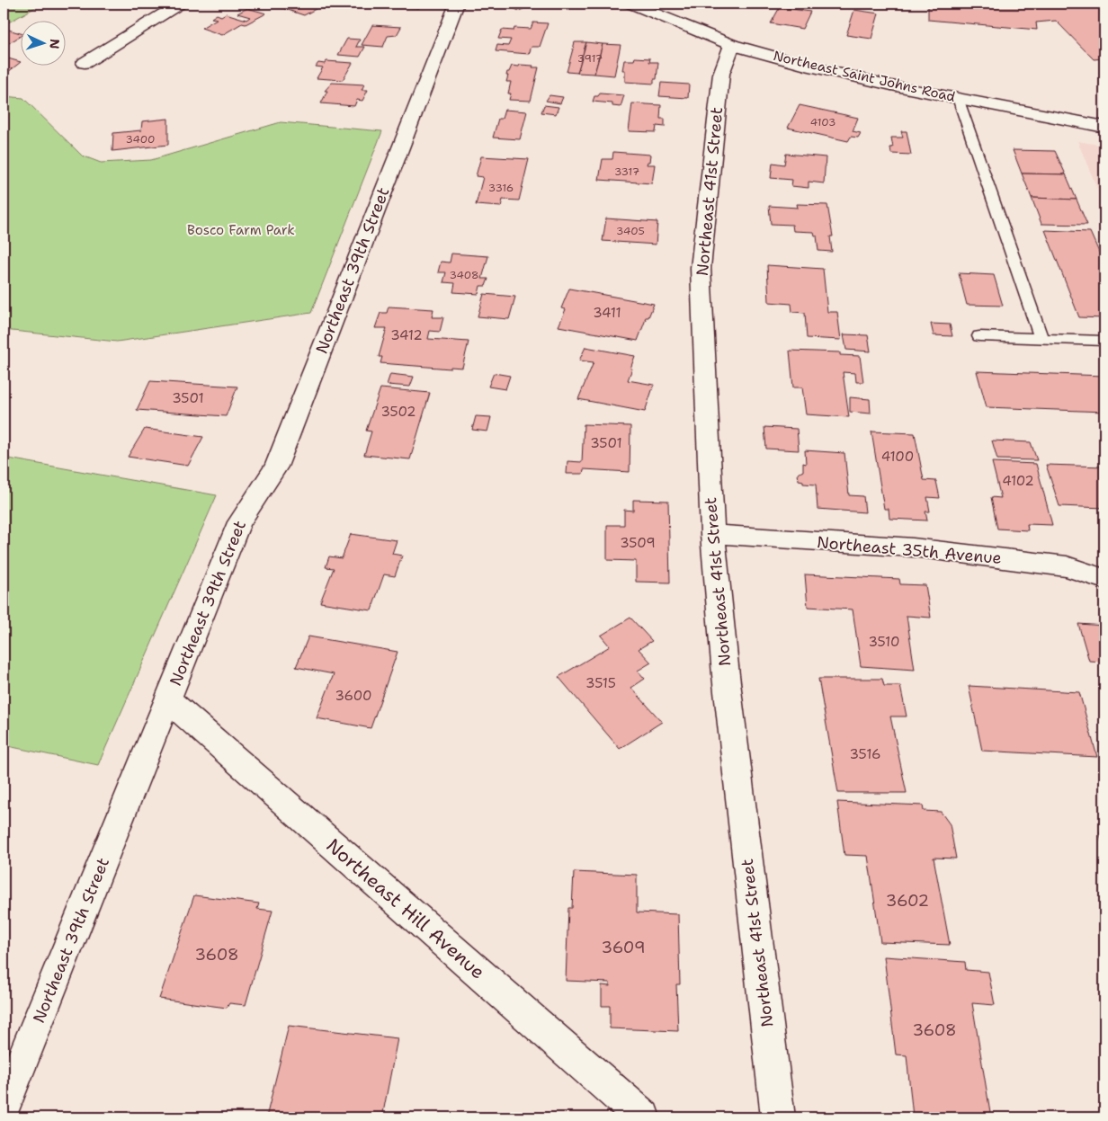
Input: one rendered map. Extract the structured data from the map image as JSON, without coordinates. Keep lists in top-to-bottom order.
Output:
{
  "streets": {
    "street": [
      "Northeast Saint Johns Road",
      "Northeast 41st Street",
      "Northeast 39th Street",
      "Northeast 35th Avenue",
      "Northeast Hill Avenue"
    ]
  },
  "crossings": [
    ["Northeast Saint Johns Road", "Northeast 41st Street"],
    ["Northeast 41st Street", "Northeast 35th Avenue"],
    ["Northeast 39th Street", "Northeast Hill Avenue"]
  ],
  "parks": ["Bosco Farm Park"],
  "house_numbers": [
    "3917",
    "4103",
    "3400",
    "3317",
    "3316",
    "3405",
    "3408",
    "3411",
    "3412",
    "3501",
    "3502",
    "3501",
    "4100",
    "4102",
    "3509",
    "3510",
    "3515",
    "3600",
    "3516",
    "3602",
    "3609",
    "3608",
    "3608"
  ],
  "north": "right"
}
